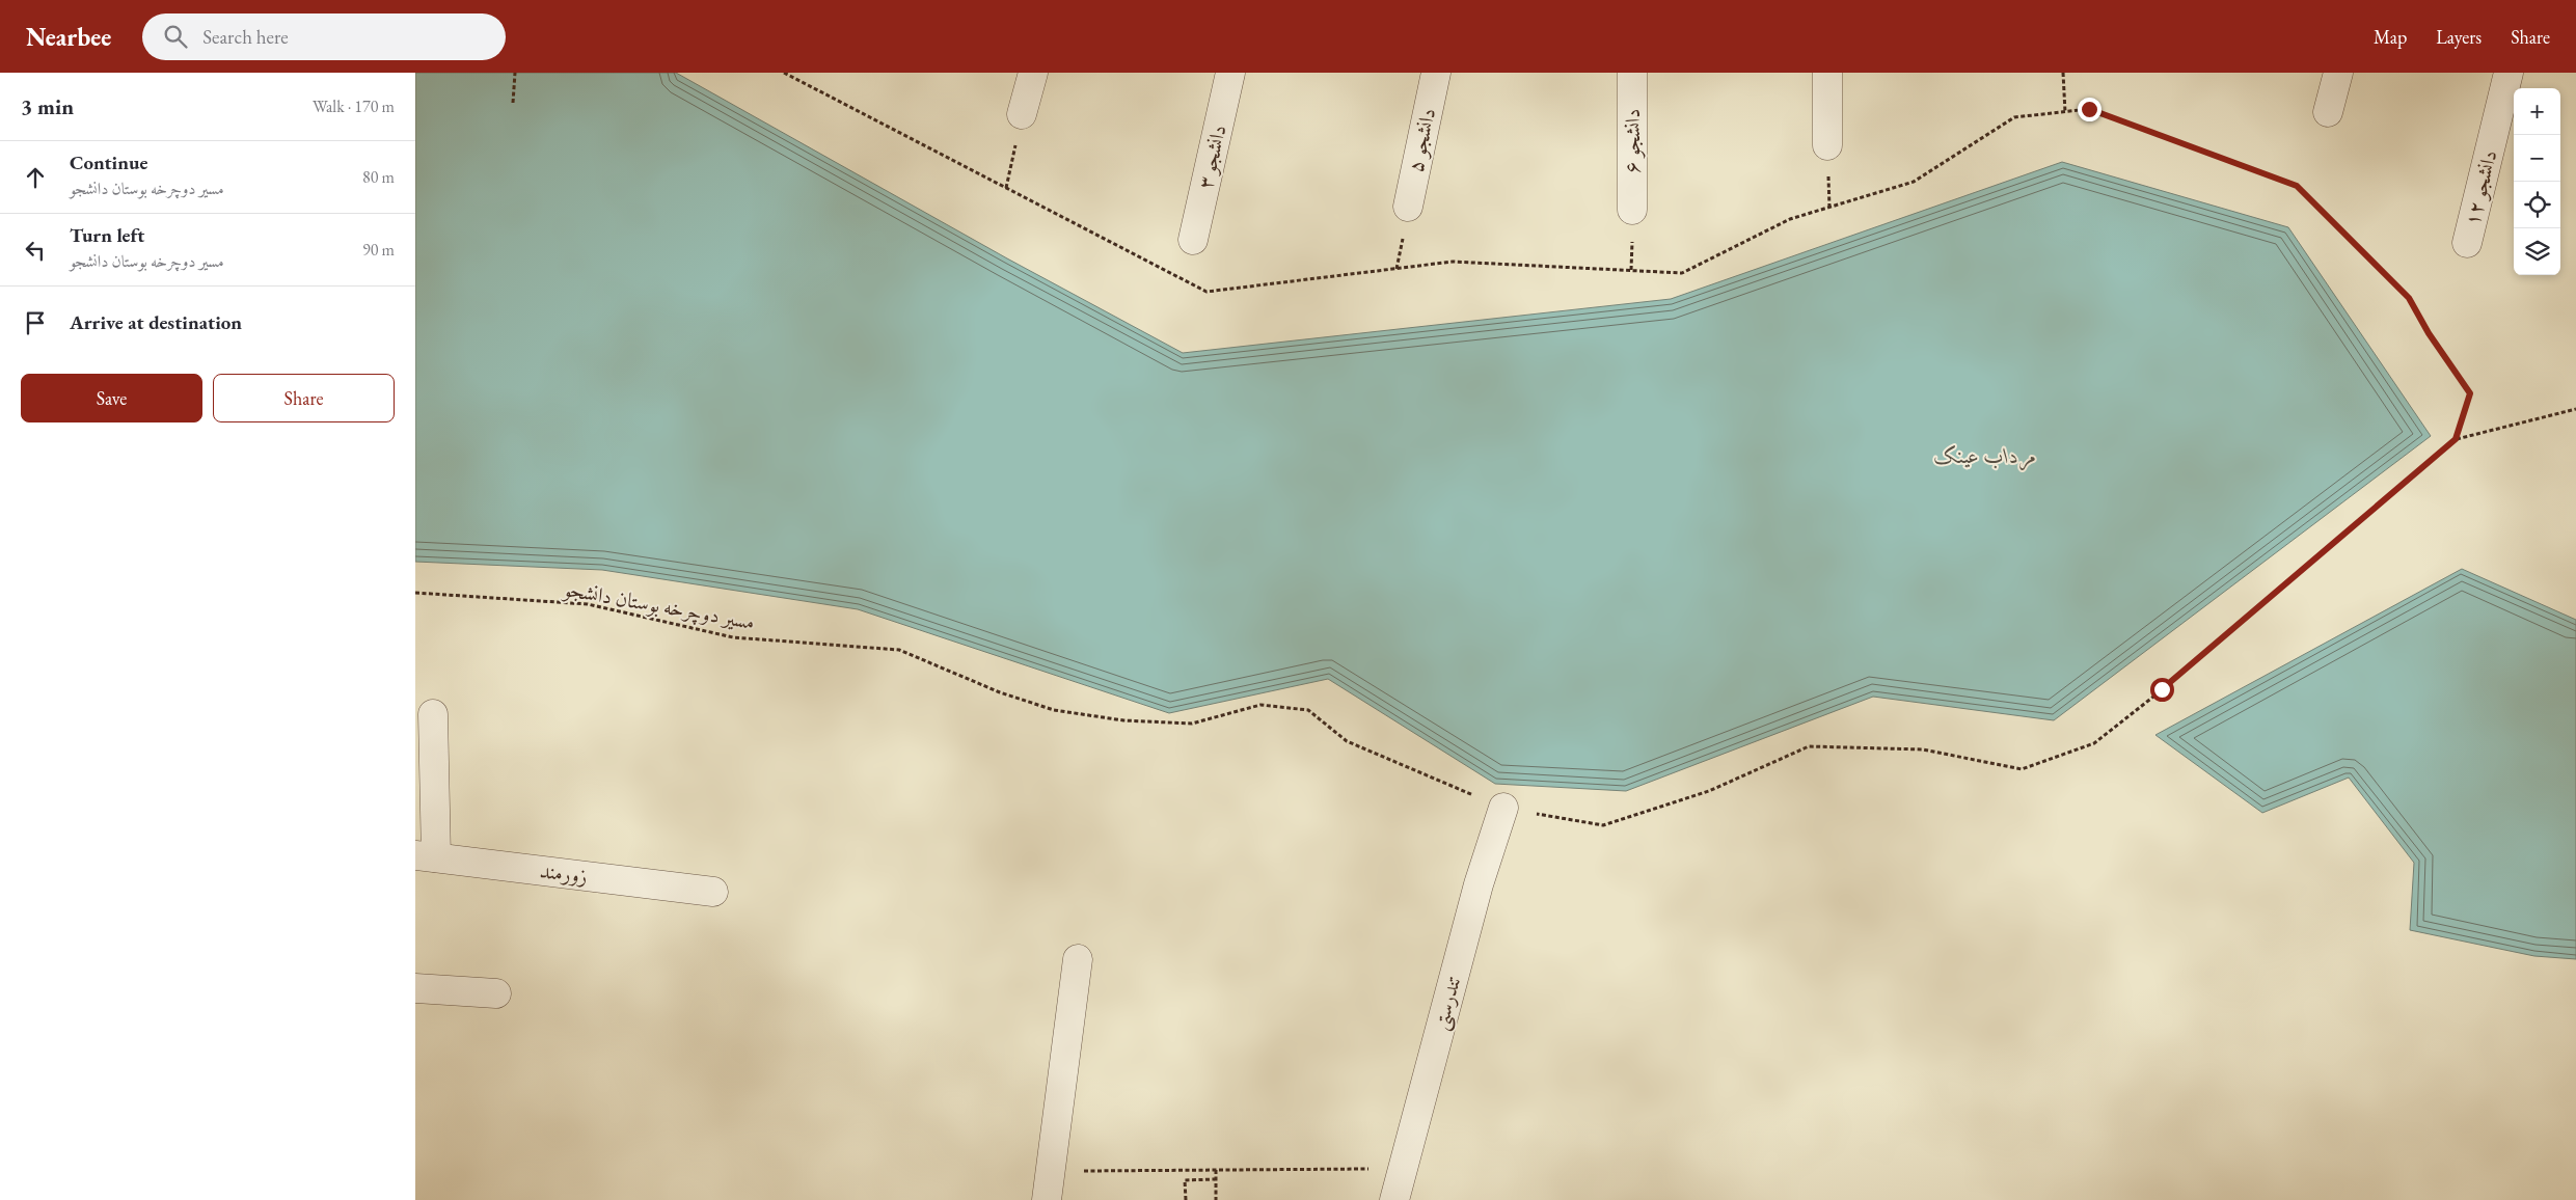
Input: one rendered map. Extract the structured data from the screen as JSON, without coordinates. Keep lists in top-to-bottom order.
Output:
{
  "streets": {
    "street": [
      "دانشجو ۵",
      "دانشجو ۶",
      "دانشجو ۳",
      "دانشجو ۱۲",
      "زورمند",
      "تندرستی"
    ],
    "path": ["مسیر دوچرخه بوستان دانشجو"]
  },
  "crossings": [
    ["مسیر دوچرخه بوستان دانشجو", "تندرستی"]
  ],
  "water": ["مرداب عینک"],
  "page": {
    "header": "Nearbee",
    "search": "Search here",
    "nav": ["Map", "Layers", "Share"],
    "heading": ["3 min", "Walk · 170 m"],
    "map_buttons": ["+", "−"],
    "list": [
      ["Continue", "مسیر دوچرخه بوستان دانشجو", "80 m"],
      ["Turn left", "مسیر دوچرخه بوستان دانشجو", "90 m"],
      "Arrive at destination"
    ],
    "buttons": ["Save", "Share"]
  }
}
